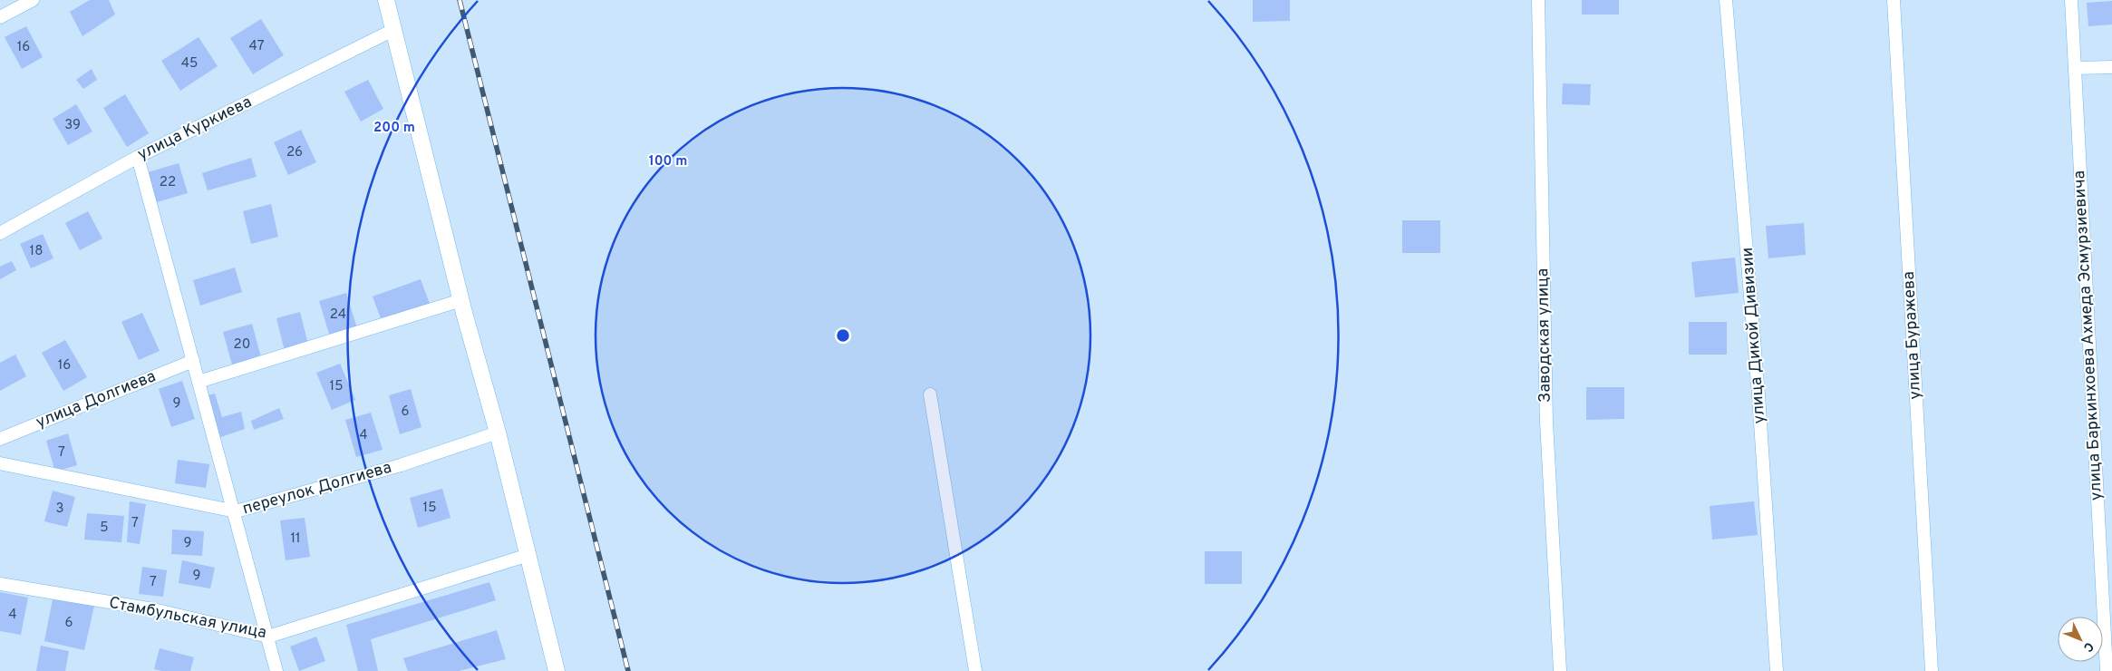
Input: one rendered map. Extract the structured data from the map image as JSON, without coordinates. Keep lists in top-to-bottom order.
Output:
{
  "streets": {
    "street": [
      "улица Куркиева",
      "Заводская улица",
      "улица Дикой Дивизии",
      "улица Буражева",
      "улица Баркинхоева Ахмеда Эсмурзиевича",
      "улица Долгиева",
      "переулок Долгиева",
      "Стамбульская улица"
    ]
  },
  "house_numbers": [
    "47",
    "16",
    "45",
    "39",
    "26",
    "22",
    "18",
    "24",
    "20",
    "16",
    "15",
    "9",
    "6",
    "4",
    "7",
    "15",
    "3",
    "7",
    "5",
    "11",
    "9",
    "9",
    "7",
    "4",
    "6"
  ],
  "north": "bottom right",
  "rings": ["200 m", "100 m"]
}
